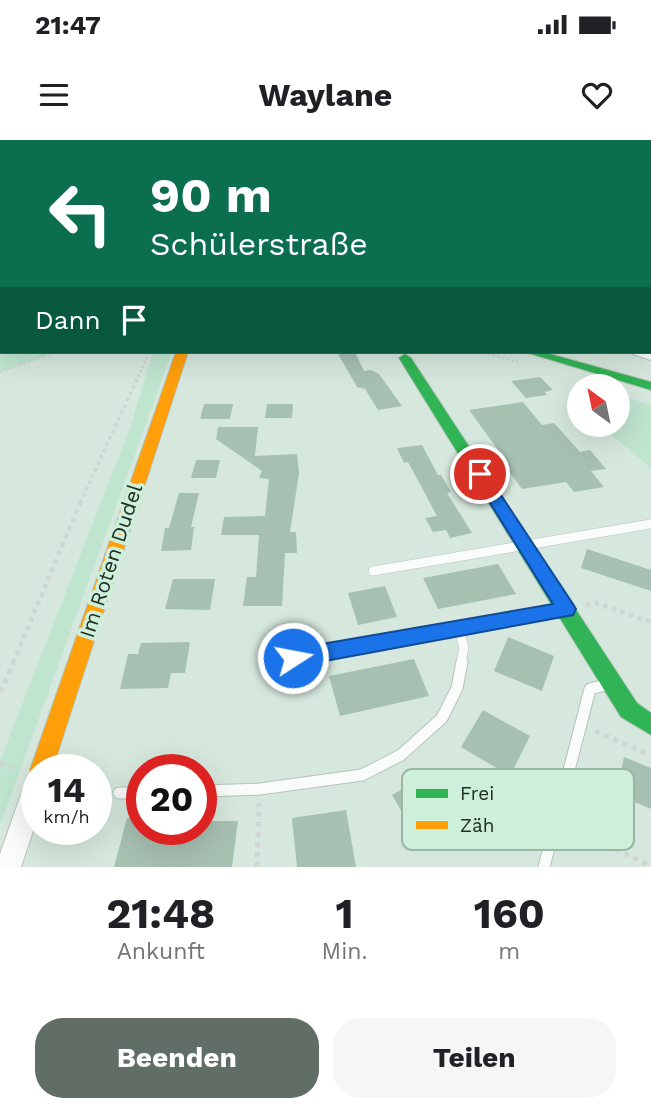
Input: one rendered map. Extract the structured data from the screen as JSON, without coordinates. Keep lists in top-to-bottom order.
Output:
{
  "streets": {
    "main road": ["Im Roten Dudel"]
  },
  "legend": ["Frei", "Zäh"],
  "north": "top left",
  "page": {
    "status": "21:47",
    "header": "Waylane",
    "turn": ["90 m", "Schülerstraße"],
    "then": "Dann",
    "speed": "14 km/h",
    "limit": "20",
    "eta": [
      "21:48",
      "Ankunft",
      "1",
      "Min.",
      "160",
      "m"
    ],
    "buttons": ["Beenden", "Teilen"]
  }
}
